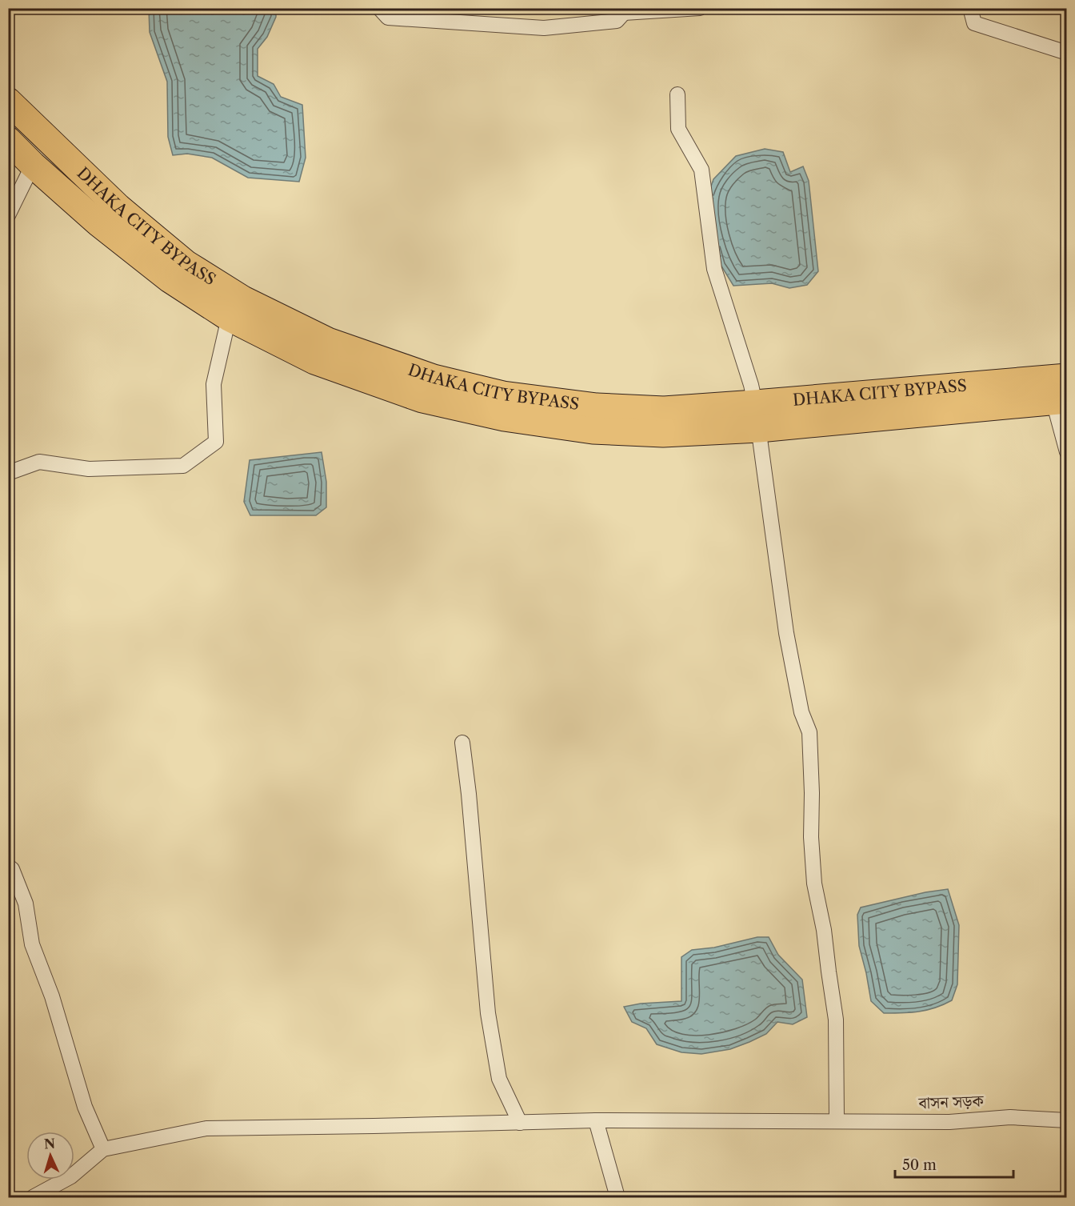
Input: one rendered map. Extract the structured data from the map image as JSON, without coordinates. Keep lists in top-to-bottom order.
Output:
{
  "streets": {
    "highway": ["DHAKA CITY BYPASS"],
    "street": ["বাসন সড়ক"]
  },
  "scale_bar": "50 m",
  "north": "top"
}
